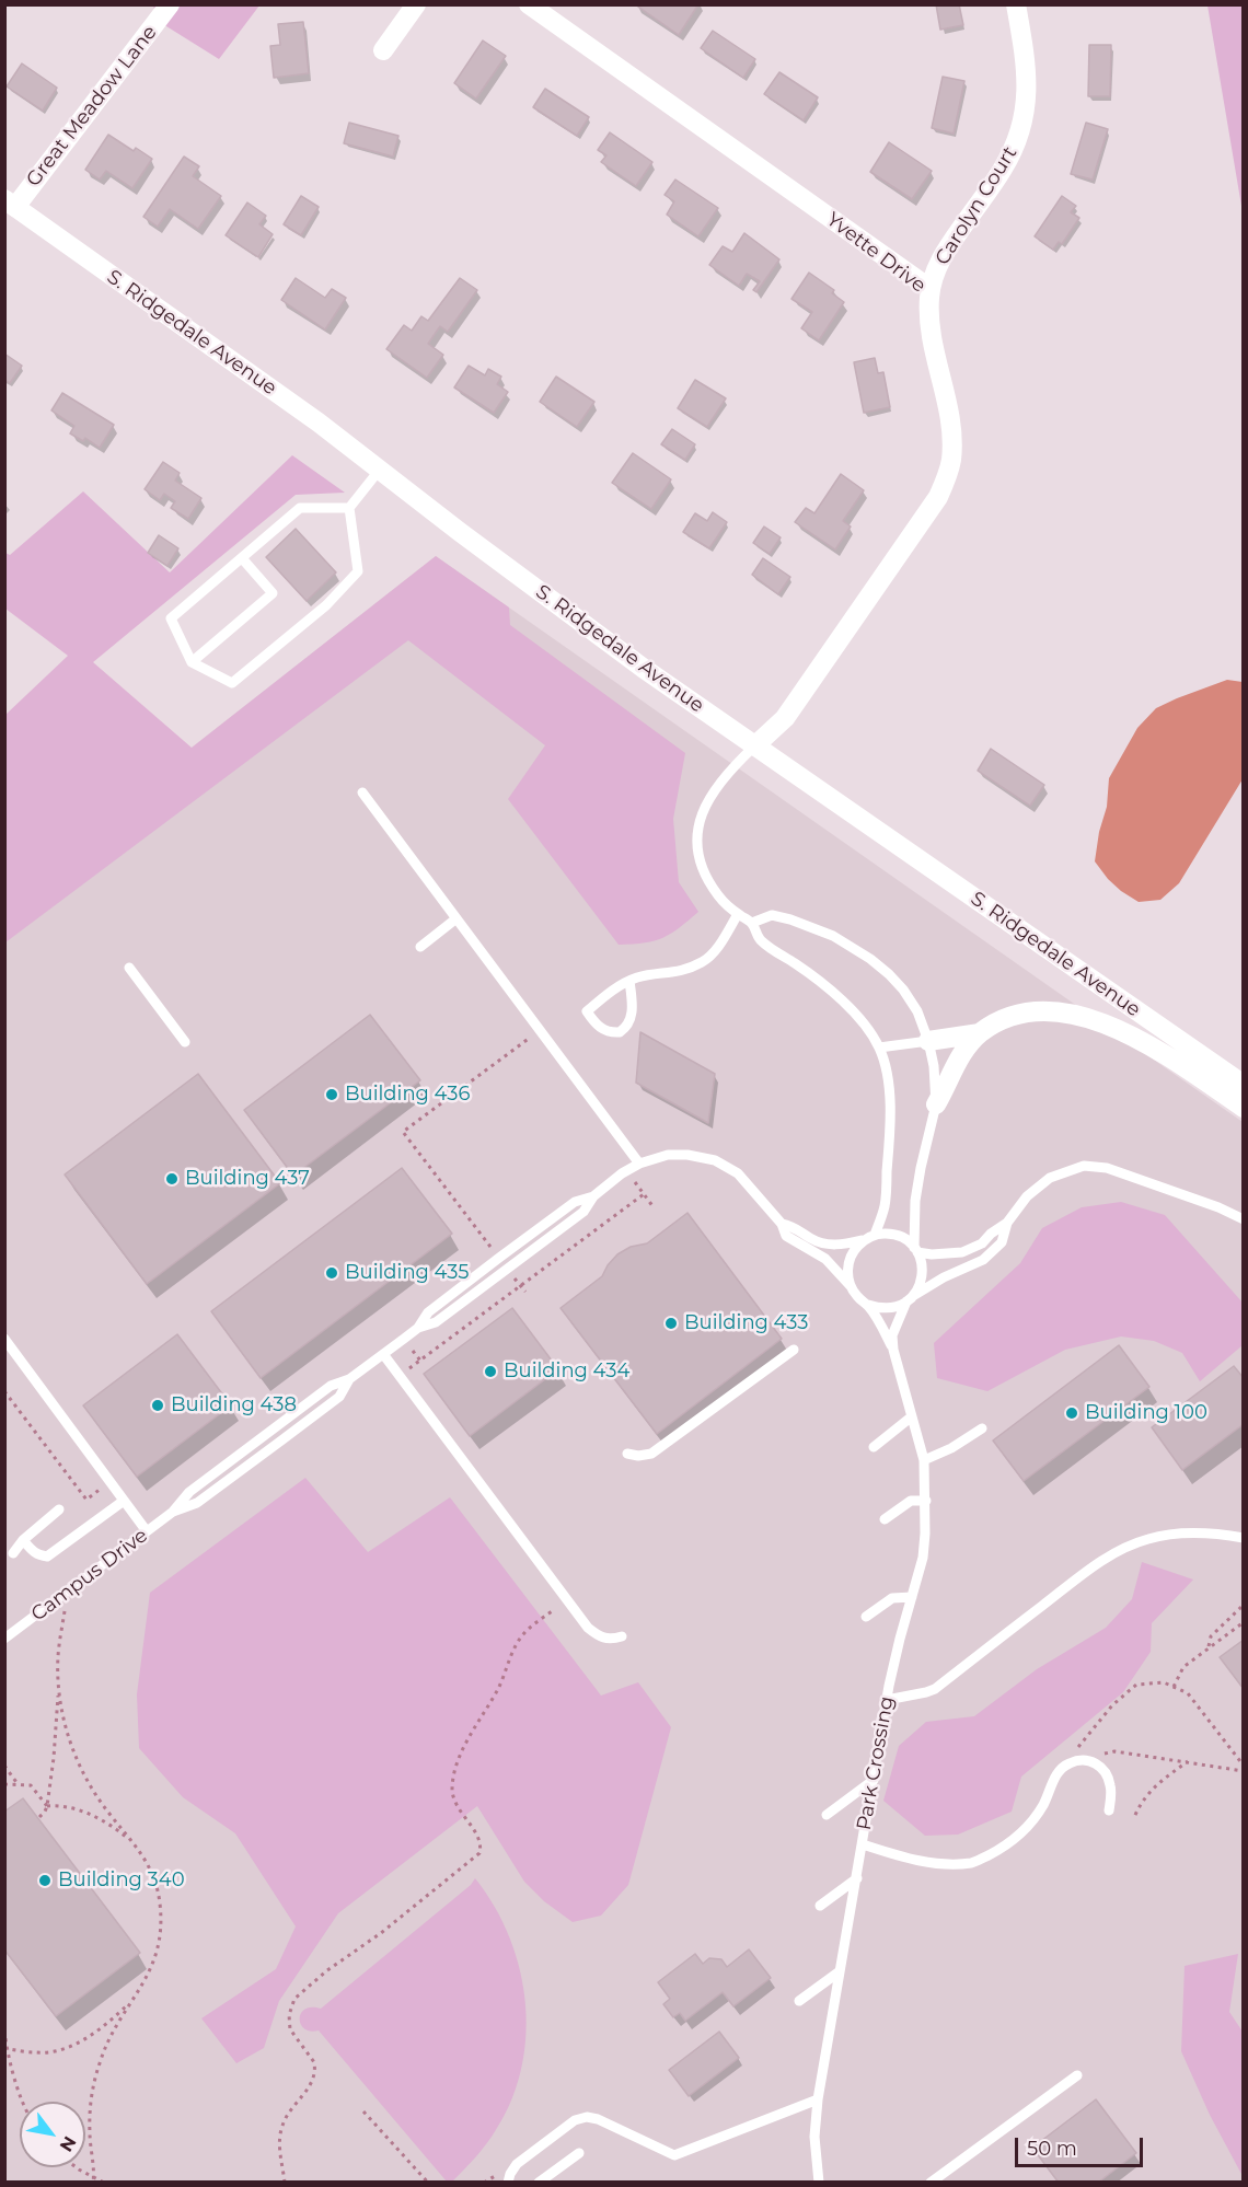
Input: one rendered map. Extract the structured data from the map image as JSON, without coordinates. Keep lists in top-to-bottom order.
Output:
{
  "streets": {
    "main road": [
      "Great Meadow Lane",
      "Carolyn Court",
      "Yvette Drive",
      "S. Ridgedale Avenue"
    ],
    "lane": ["Campus Drive", "Park Crossing"]
  },
  "crossings": [
    ["Great Meadow Lane", "S. Ridgedale Avenue"],
    ["Carolyn Court", "Yvette Drive"],
    ["Yvette Drive", "S. Ridgedale Avenue"],
    ["Campus Drive", "Park Crossing"]
  ],
  "places": [
    "Building 436",
    "Building 437",
    "Building 435",
    "Building 433",
    "Building 434",
    "Building 438",
    "Building 100",
    "Building 340"
  ],
  "scale_bar": "50 m",
  "north": "bottom right"
}
